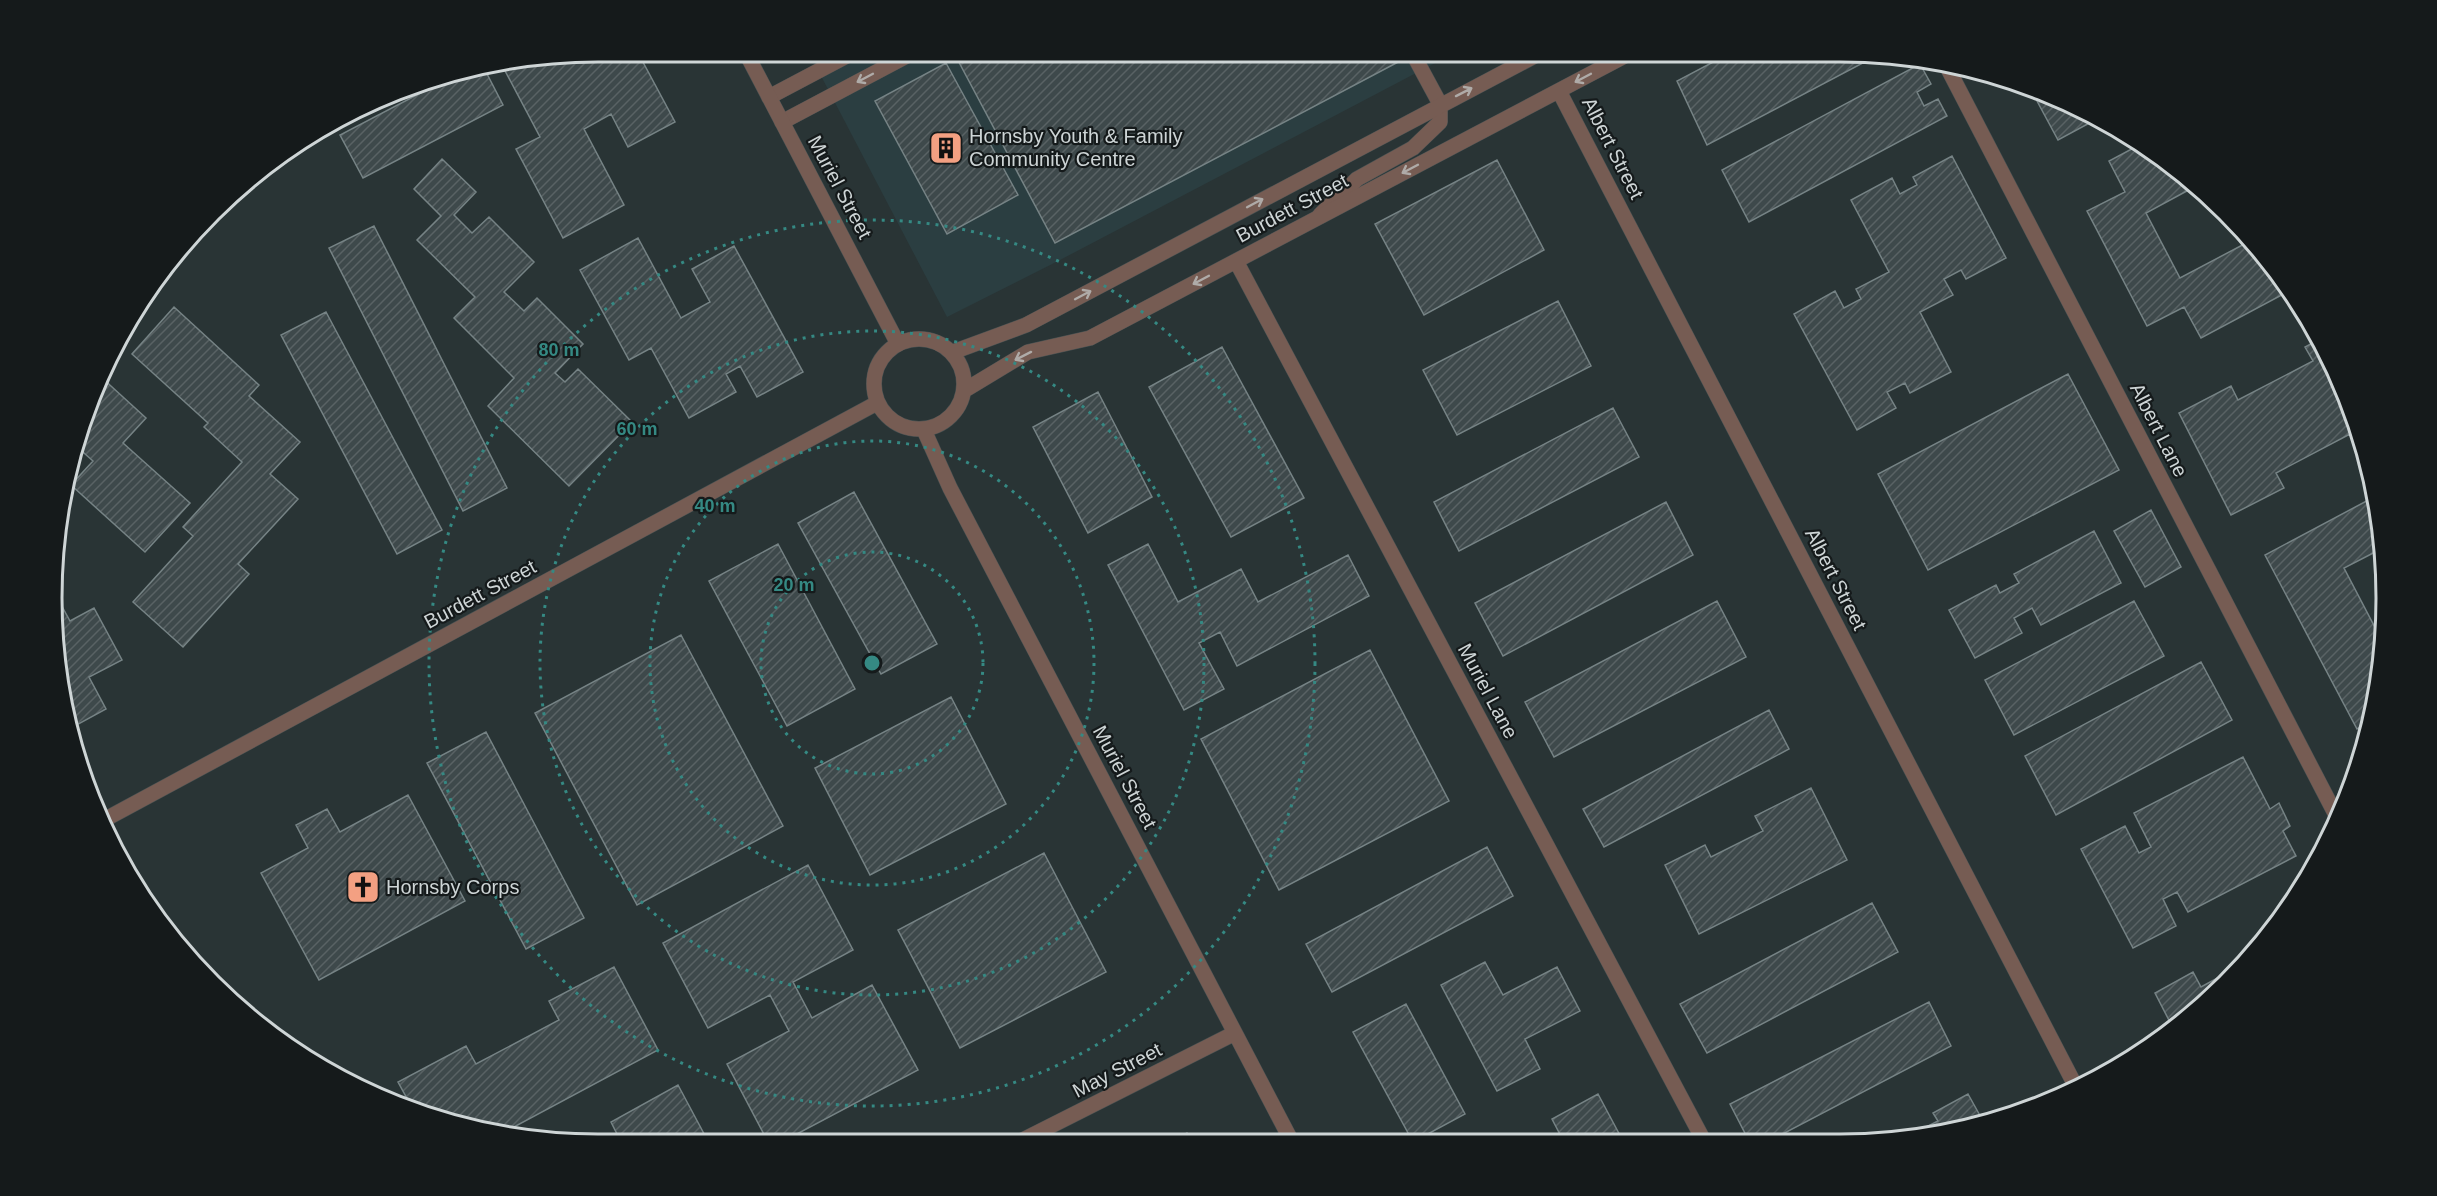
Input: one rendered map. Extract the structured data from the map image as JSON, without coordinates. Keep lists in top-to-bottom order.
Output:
{
  "streets": {
    "street": [
      "Albert Street",
      "Muriel Street",
      "Burdett Street",
      "Albert Lane",
      "Muriel Lane",
      "May Street"
    ]
  },
  "crossings": [
    ["Albert Street", "Burdett Street"],
    ["Muriel Street", "Burdett Street"],
    ["Muriel Street", "May Street"],
    ["Burdett Street", "Muriel Lane"]
  ],
  "places": {
    "building": ["Hornsby Youth & Family Community Centre"],
    "church": ["Hornsby Corps"]
  },
  "rings": [
    "80 m",
    "60 m",
    "40 m",
    "20 m"
  ]
}
